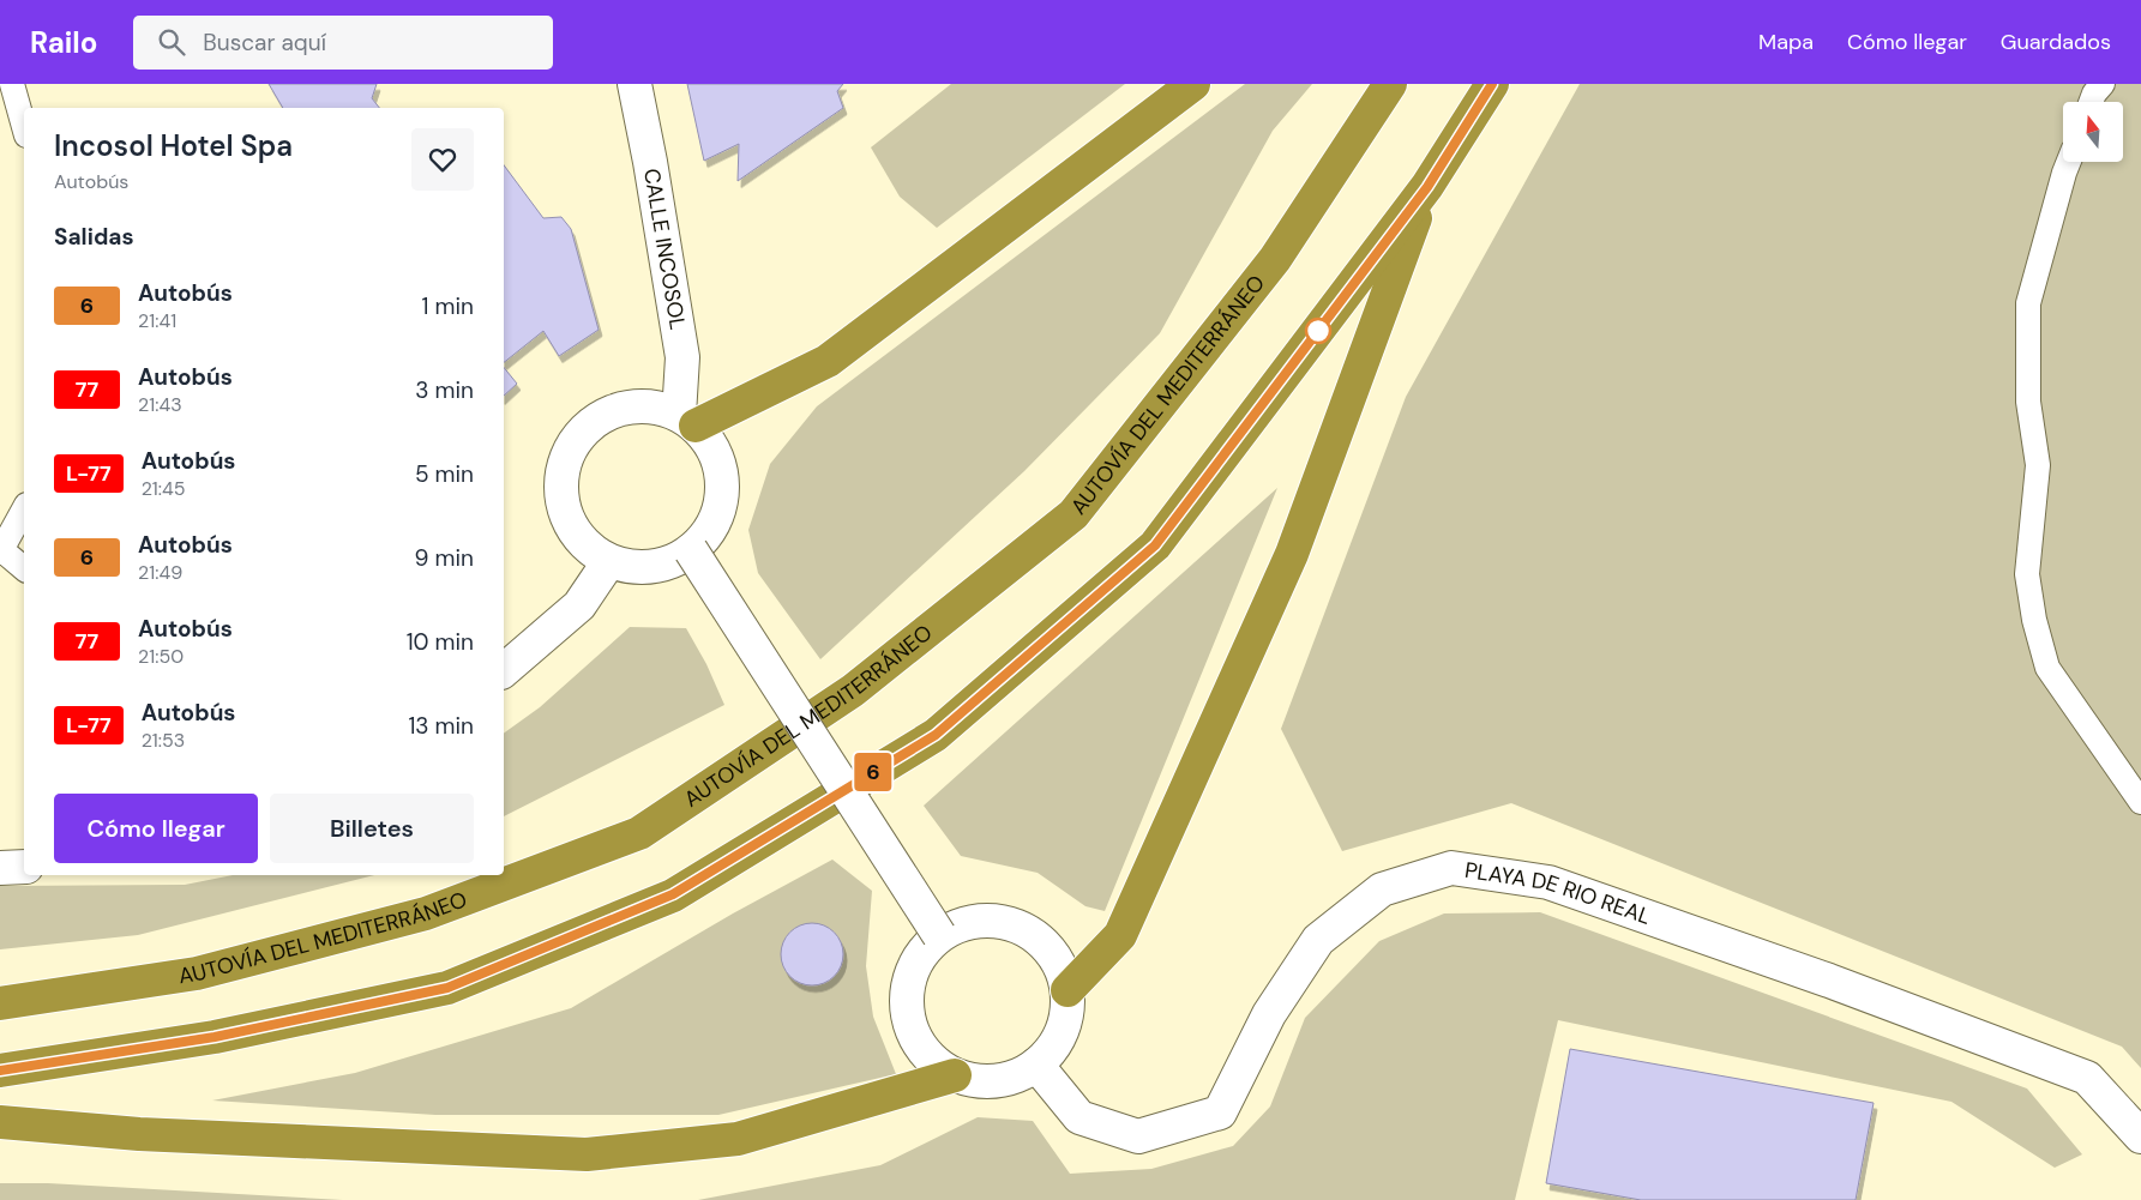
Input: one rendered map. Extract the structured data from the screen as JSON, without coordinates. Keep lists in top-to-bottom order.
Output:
{
  "streets": {
    "highway": ["AUTOVÍA DEL MEDITERRÁNEO"],
    "street": ["CALLE INCOSOL", "PLAYA DE RIO REAL"]
  },
  "lines": ["bus line 6"],
  "north": "top",
  "page": {
    "header": "Railo",
    "search": "Buscar aquí",
    "nav": ["Mapa", "Cómo llegar", "Guardados"],
    "on_map": "6",
    "heading": [
      ["Incosol Hotel Spa", "Autobús"],
      "Salidas"
    ],
    "list": [
      {
        "mark": "6",
        "name": "Autobús",
        "note": "21:41",
        "value": "1 min"
      },
      {
        "mark": "77",
        "name": "Autobús",
        "note": "21:43",
        "value": "3 min"
      },
      {
        "mark": "L-77",
        "name": "Autobús",
        "note": "21:45",
        "value": "5 min"
      },
      {
        "mark": "6",
        "name": "Autobús",
        "note": "21:49",
        "value": "9 min"
      },
      {
        "mark": "77",
        "name": "Autobús",
        "note": "21:50",
        "value": "10 min"
      },
      {
        "mark": "L-77",
        "name": "Autobús",
        "note": "21:53",
        "value": "13 min"
      }
    ],
    "buttons": ["Cómo llegar", "Billetes"]
  }
}
